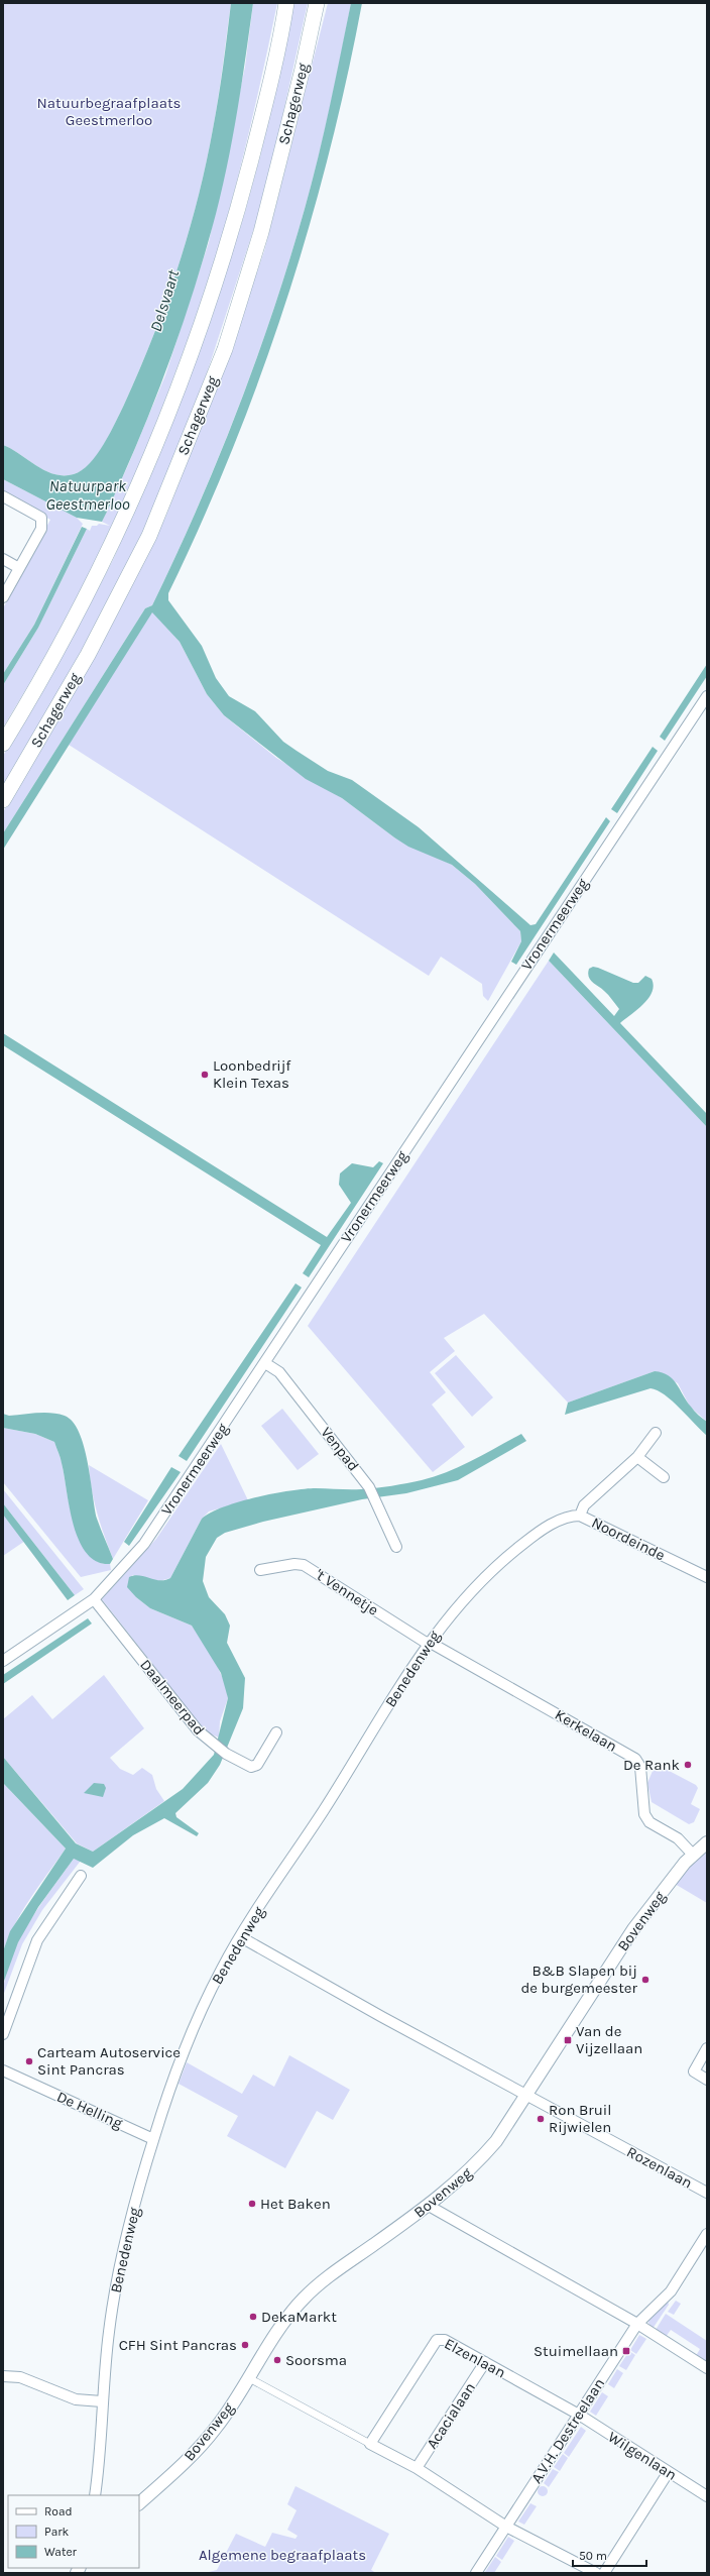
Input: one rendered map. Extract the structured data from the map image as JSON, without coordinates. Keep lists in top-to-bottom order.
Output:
{
  "streets": {
    "main road": ["Schagerweg"],
    "street": [
      "Vronermeerweg",
      "Venpad",
      "Noordeinde",
      "'t Vennetje",
      "Benedenweg",
      "Daalmeerpad",
      "Kerkelaan",
      "Bovenweg",
      "De Helling",
      "Rozenlaan",
      "Elzenlaan",
      "Acacialaan",
      "A.V.H. Destreelaan",
      "Wilgenlaan"
    ]
  },
  "crossings": [
    ["Vronermeerweg", "Venpad"],
    ["Vronermeerweg", "Daalmeerpad"],
    ["Noordeinde", "Benedenweg"],
    ["'t Vennetje", "Benedenweg"],
    ["'t Vennetje", "Kerkelaan"],
    ["Benedenweg", "Kerkelaan"],
    ["Benedenweg", "De Helling"],
    ["Kerkelaan", "Bovenweg"],
    ["Bovenweg", "Rozenlaan"],
    ["Elzenlaan", "Acacialaan"],
    ["Elzenlaan", "A.V.H. Destreelaan"],
    ["Elzenlaan", "Wilgenlaan"],
    ["A.V.H. Destreelaan", "Wilgenlaan"]
  ],
  "water": ["Delsvaart", "Natuurpark Geestmerloo"],
  "parks": ["Natuurbegraafplaats Geestmerloo", "Algemene begraafplaats"],
  "places": {
    "other": [
      "Loonbedrijf Klein Texas",
      "De Rank",
      "B&B Slapen bij de burgemeester",
      "Carteam Autoservice Sint Pancras",
      "Ron Bruil Rijwielen",
      "Het Baken",
      "DekaMarkt",
      "CFH Sint Pancras",
      "Soorsma"
    ],
    "transit": ["Van de Vijzellaan", "Stuimellaan"]
  },
  "legend": ["Road", "Park", "Water"],
  "scale_bar": "50 m"
}
